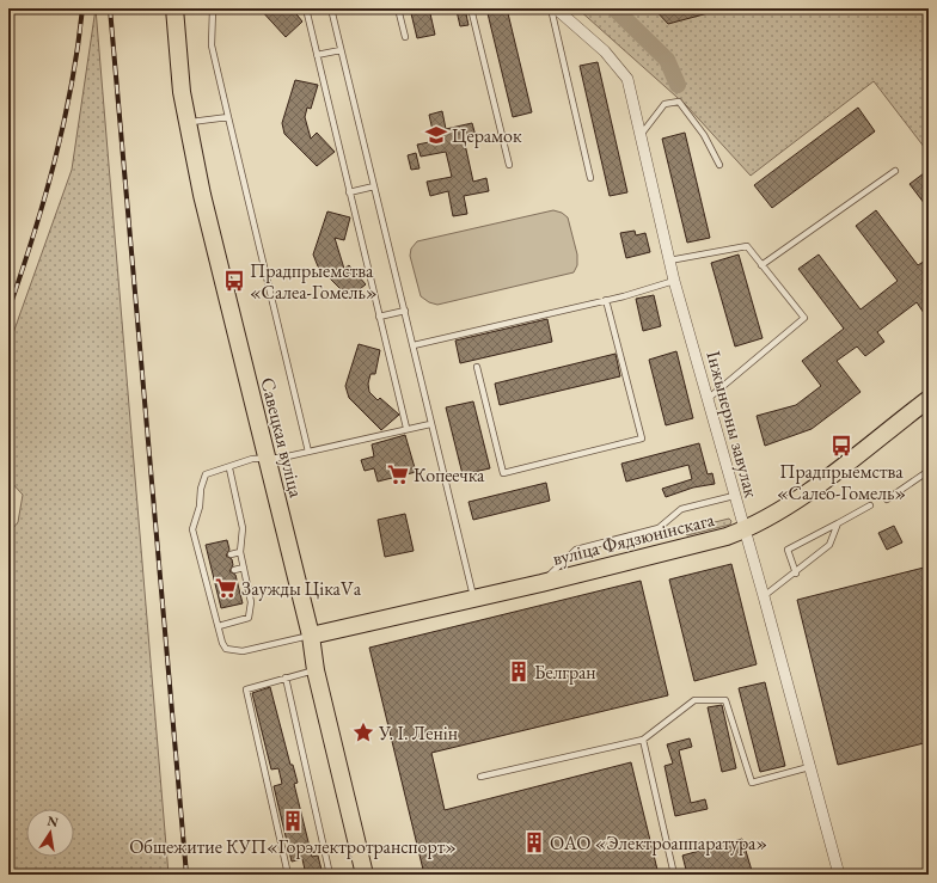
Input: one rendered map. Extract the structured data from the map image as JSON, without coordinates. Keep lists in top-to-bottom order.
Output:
{
  "streets": {
    "main road": ["Савецкая вуліца", "вуліца Фядзюнінскага"],
    "street": ["Інжынерны завулак"]
  },
  "crossings": [
    ["Інжынерны завулак", "вуліца Фядзюнінскага"],
    ["Савецкая вуліца", "вуліца Фядзюнінскага"]
  ],
  "places": {
    "school or university": ["Церамок"],
    "bus stop": ["Прадпрыемства «Салеа-Гомель»", "Прадпрыемства «Салео-Гомель»"],
    "supermarket": ["Копеечка", "Заужды ЦікаVа"],
    "building": ["Белгран", "Общежитие КУП«Горэлектротранспорт»", "ОАО «Электроаппаратура»"],
    "place": ["У. І. Ленін"]
  },
  "north": "top"
}
